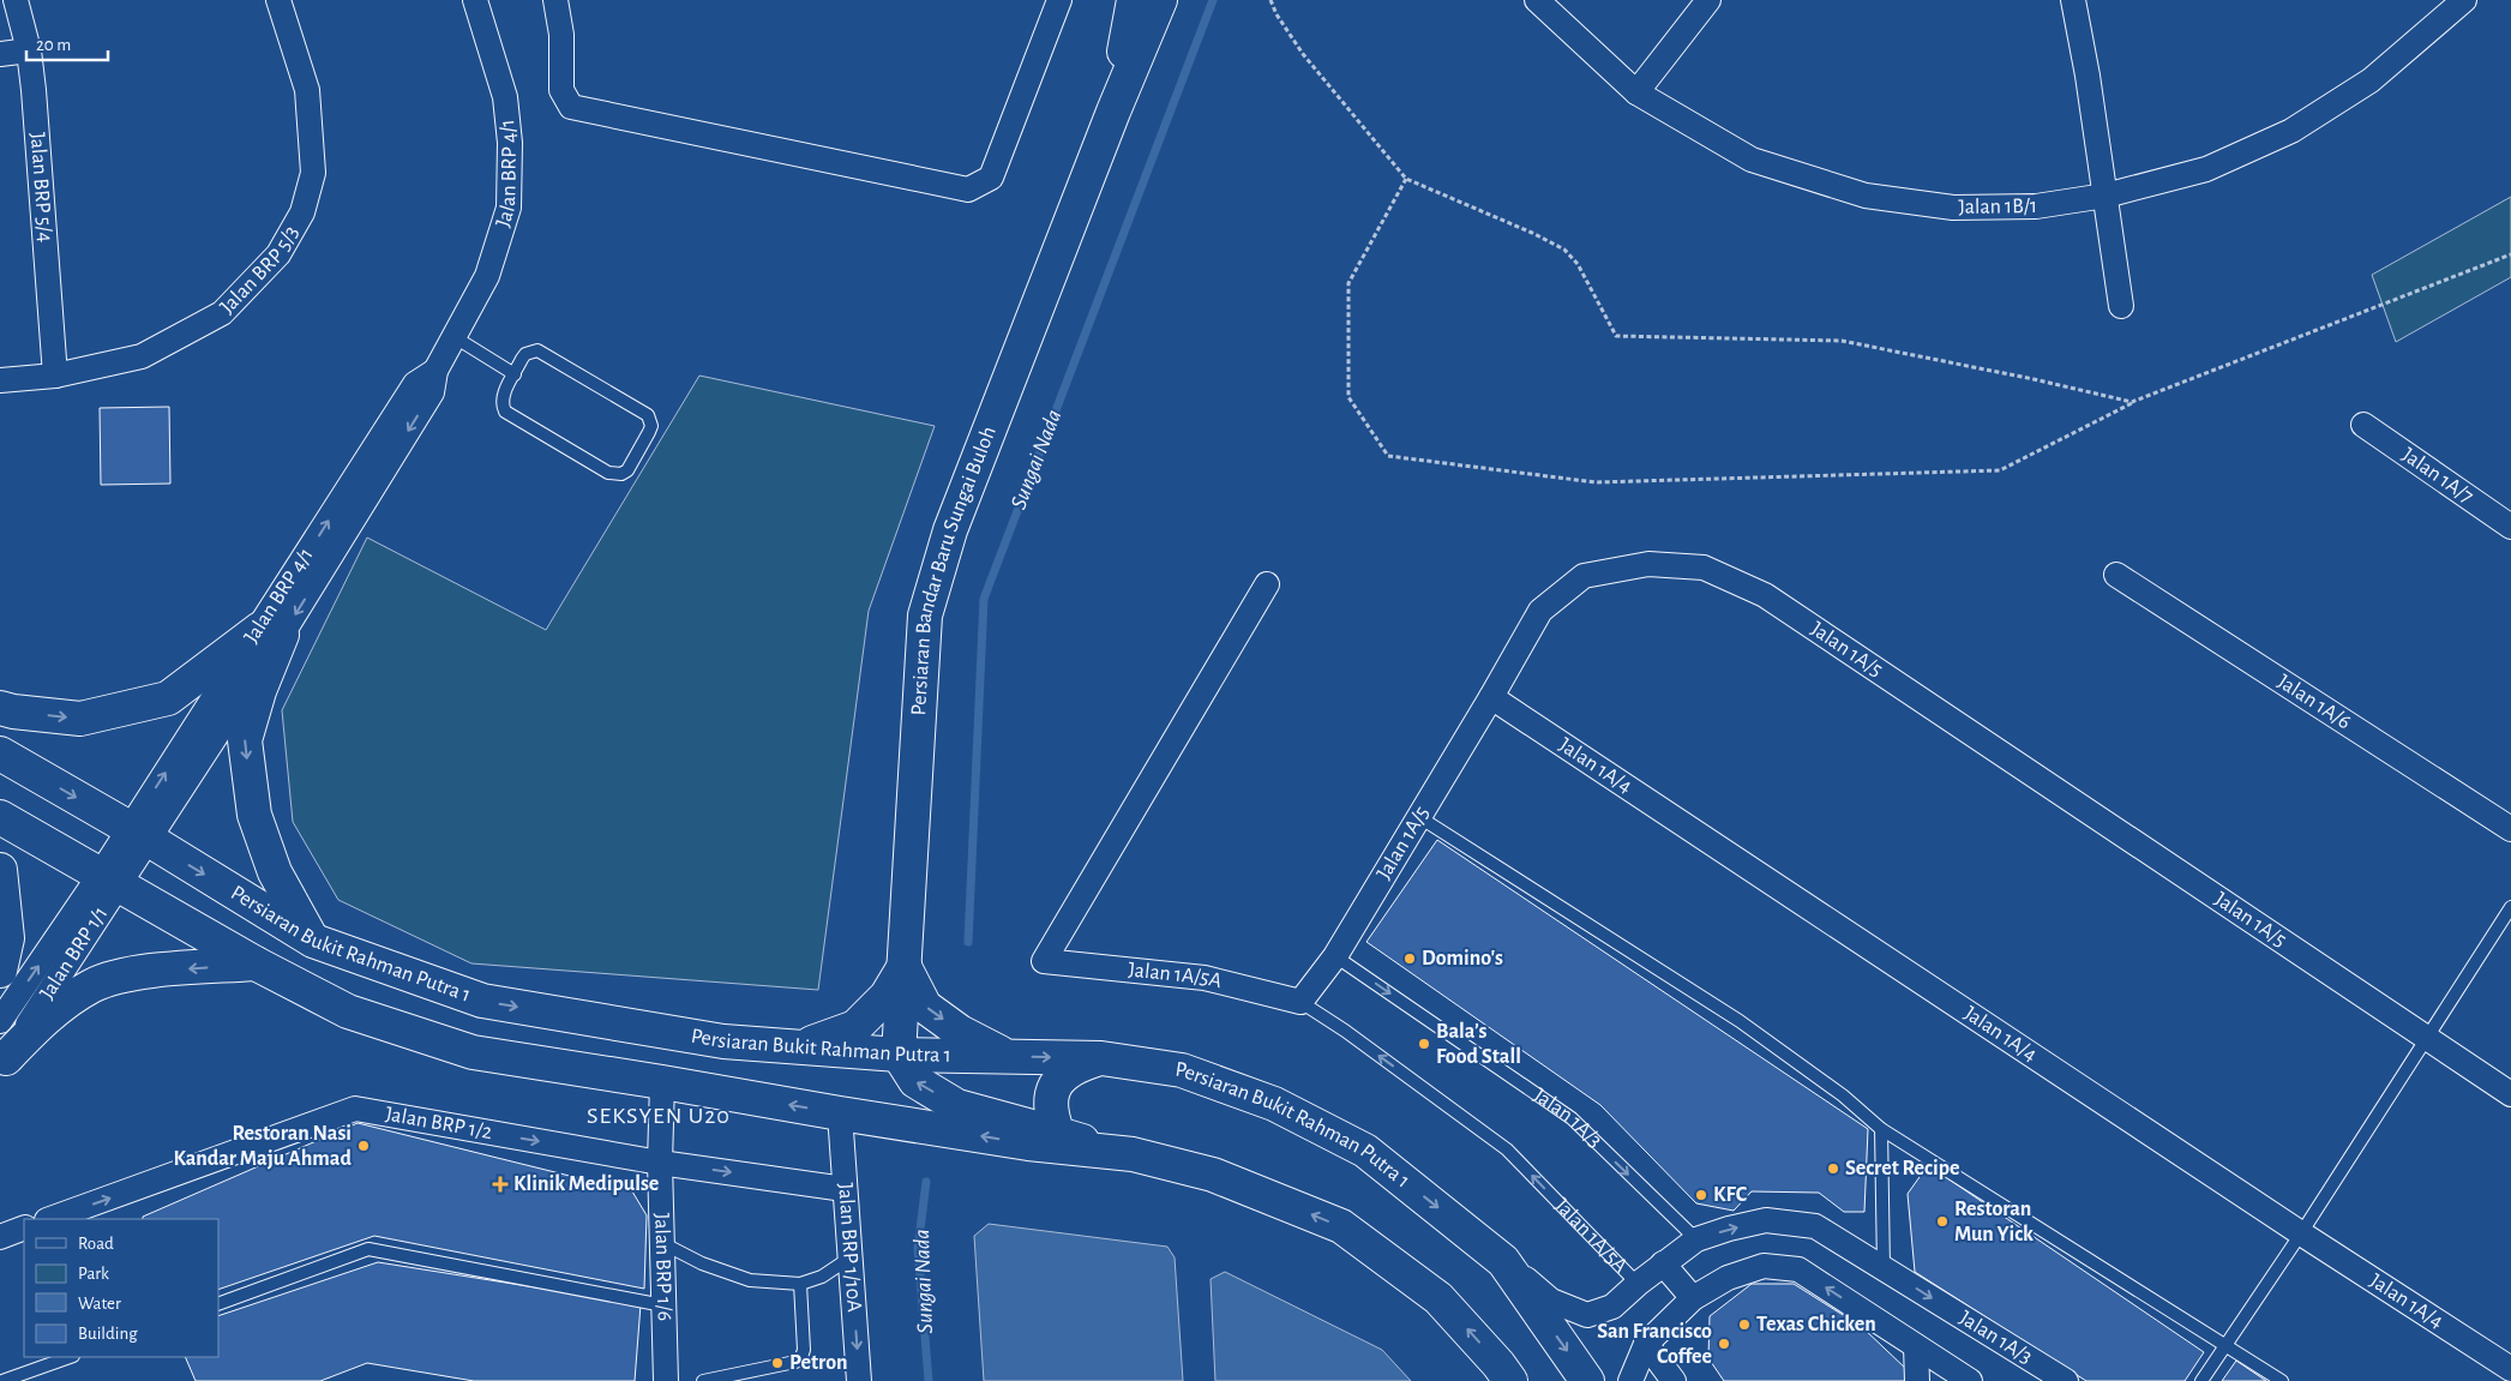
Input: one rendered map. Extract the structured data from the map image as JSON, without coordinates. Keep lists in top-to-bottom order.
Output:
{
  "streets": {
    "main road": ["Persiaran Bandar Baru Sungai Buloh", "Persiaran Bukit Rahman Putra 1"],
    "street": [
      "Jalan BRP 4/1",
      "Jalan BRP 5/4",
      "Jalan 1B/1",
      "Jalan BRP 5/3",
      "Jalan 1A/7",
      "Jalan 1A/5",
      "Jalan 1A/6",
      "Jalan 1A/4",
      "Jalan BRP 1/1",
      "Jalan 1A/5A",
      "Jalan 1A/3",
      "Jalan BRP 1/2",
      "Jalan BRP 1/10A",
      "Jalan BRP 1/6"
    ]
  },
  "crossings": [
    ["Jalan BRP 4/1", "Persiaran Bukit Rahman Putra 1"],
    ["Jalan BRP 4/1", "Jalan BRP 1/1"],
    ["Jalan BRP 5/4", "Jalan BRP 5/3"],
    ["Persiaran Bandar Baru Sungai Buloh", "Persiaran Bukit Rahman Putra 1"],
    ["Jalan 1A/5", "Jalan 1A/4"],
    ["Jalan 1A/5", "Jalan 1A/5A"],
    ["Jalan 1A/5", "Jalan 1A/3"],
    ["Persiaran Bukit Rahman Putra 1", "Jalan BRP 1/1"],
    ["Persiaran Bukit Rahman Putra 1", "Jalan 1A/3"],
    ["Jalan 1A/5A", "Jalan 1A/3"],
    ["Jalan BRP 1/2", "Jalan BRP 1/10A"],
    ["Jalan BRP 1/2", "Jalan BRP 1/6"]
  ],
  "one_way": ["Jalan 1A/5A", "Jalan BRP 1/2", "Jalan BRP 1/10A"],
  "districts": ["SEKSYEN U20"],
  "water": ["Sungai Nada"],
  "places": {
    "other": [
      "Domino's",
      "Bala’s Food Stall",
      "Restoran Nasi Kandar Maju Ahmad",
      "Secret Recipe",
      "KFC",
      "Restoran Mun Yick",
      "Texas Chicken",
      "San Francisco Coffee",
      "Petron"
    ],
    "health": ["Klinik Medipulse"]
  },
  "legend": [
    "Road",
    "Park",
    "Water",
    "Building"
  ],
  "scale_bar": "20 m"
}
